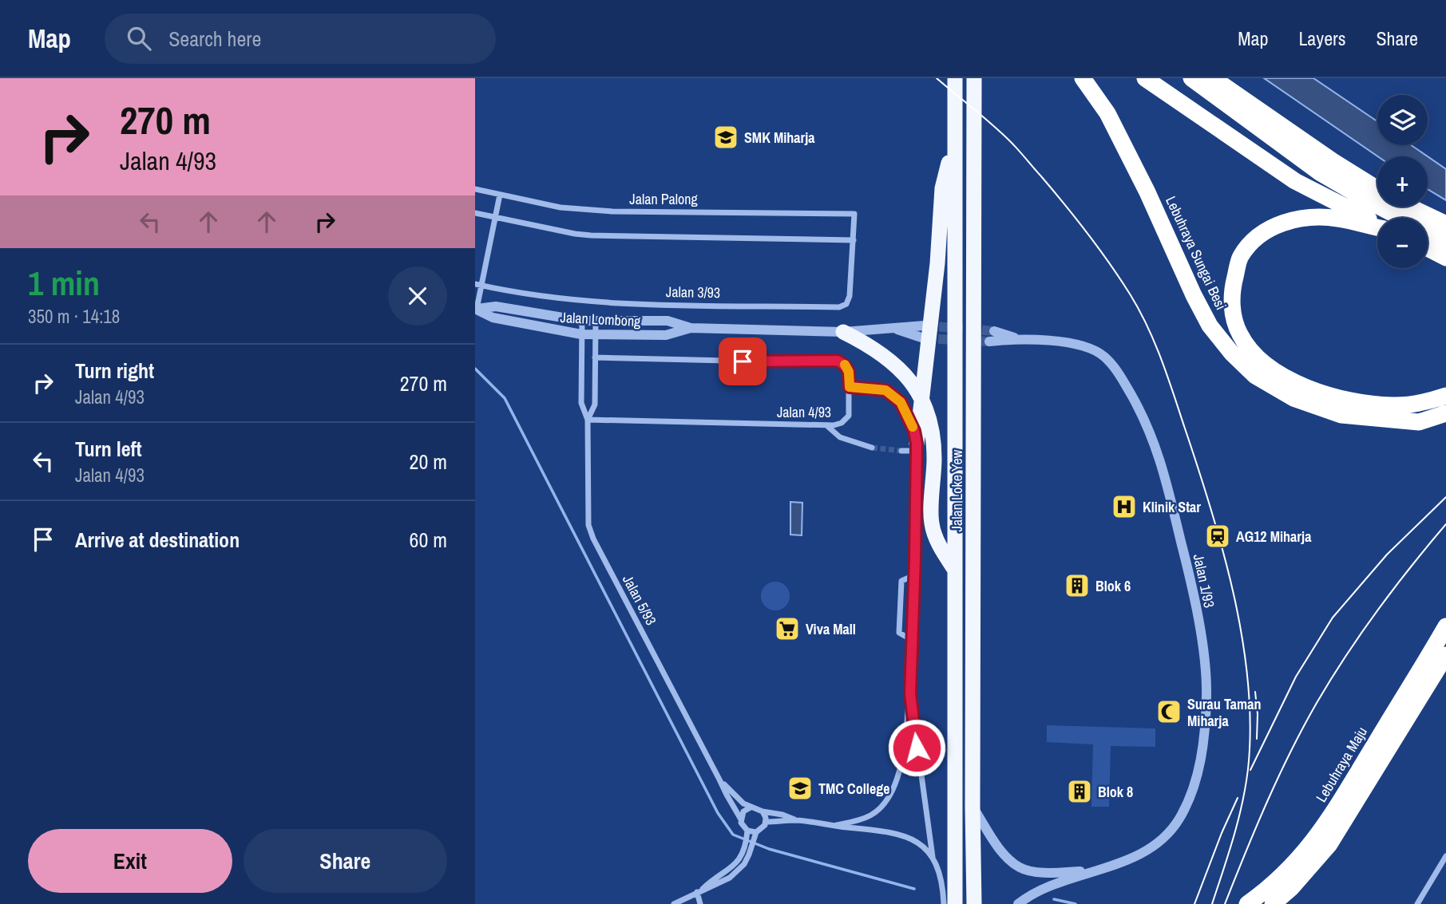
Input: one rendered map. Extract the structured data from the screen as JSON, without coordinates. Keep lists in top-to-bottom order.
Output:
{
  "streets": {
    "highway": ["Lebuhraya Sungai Besi", "Jalan Loke Yew", "Lebuhraya Maju"],
    "street": [
      "Jalan Palong",
      "Jalan 3/93",
      "Jalan Lombong",
      "Jalan 4/93",
      "Jalan 1/93",
      "Jalan 5/93"
    ]
  },
  "crossings": [
    ["Jalan Palong", "Jalan 3/93"],
    ["Jalan Lombong", "Jalan 5/93"],
    ["Jalan 4/93", "Jalan 5/93"],
    ["Jalan Loke Yew", "Jalan 1/93"]
  ],
  "places": {
    "school or university": ["SMK Miharja", "TMC College"],
    "hospital": ["Klinik Star"],
    "station": ["AG12 Miharja"],
    "building": ["Blok 6", "Blok 8"],
    "supermarket": ["Viva Mall"],
    "mosque": ["Surau Taman Miharja"]
  },
  "page": {
    "header": "Map",
    "search": "Search here",
    "nav": ["Map", "Layers", "Share"],
    "turn": ["270 m", "Jalan 4/93"],
    "map_buttons": ["+", "−"],
    "heading": ["1 min", "350 m · 14:18"],
    "list": [
      {
        "name": "Turn right",
        "note": "Jalan 4/93",
        "value": "270 m"
      },
      {
        "name": "Turn left",
        "note": "Jalan 4/93",
        "value": "20 m"
      },
      {
        "name": "Arrive at destination",
        "value": "60 m"
      }
    ],
    "buttons": ["Exit", "Share"]
  }
}
